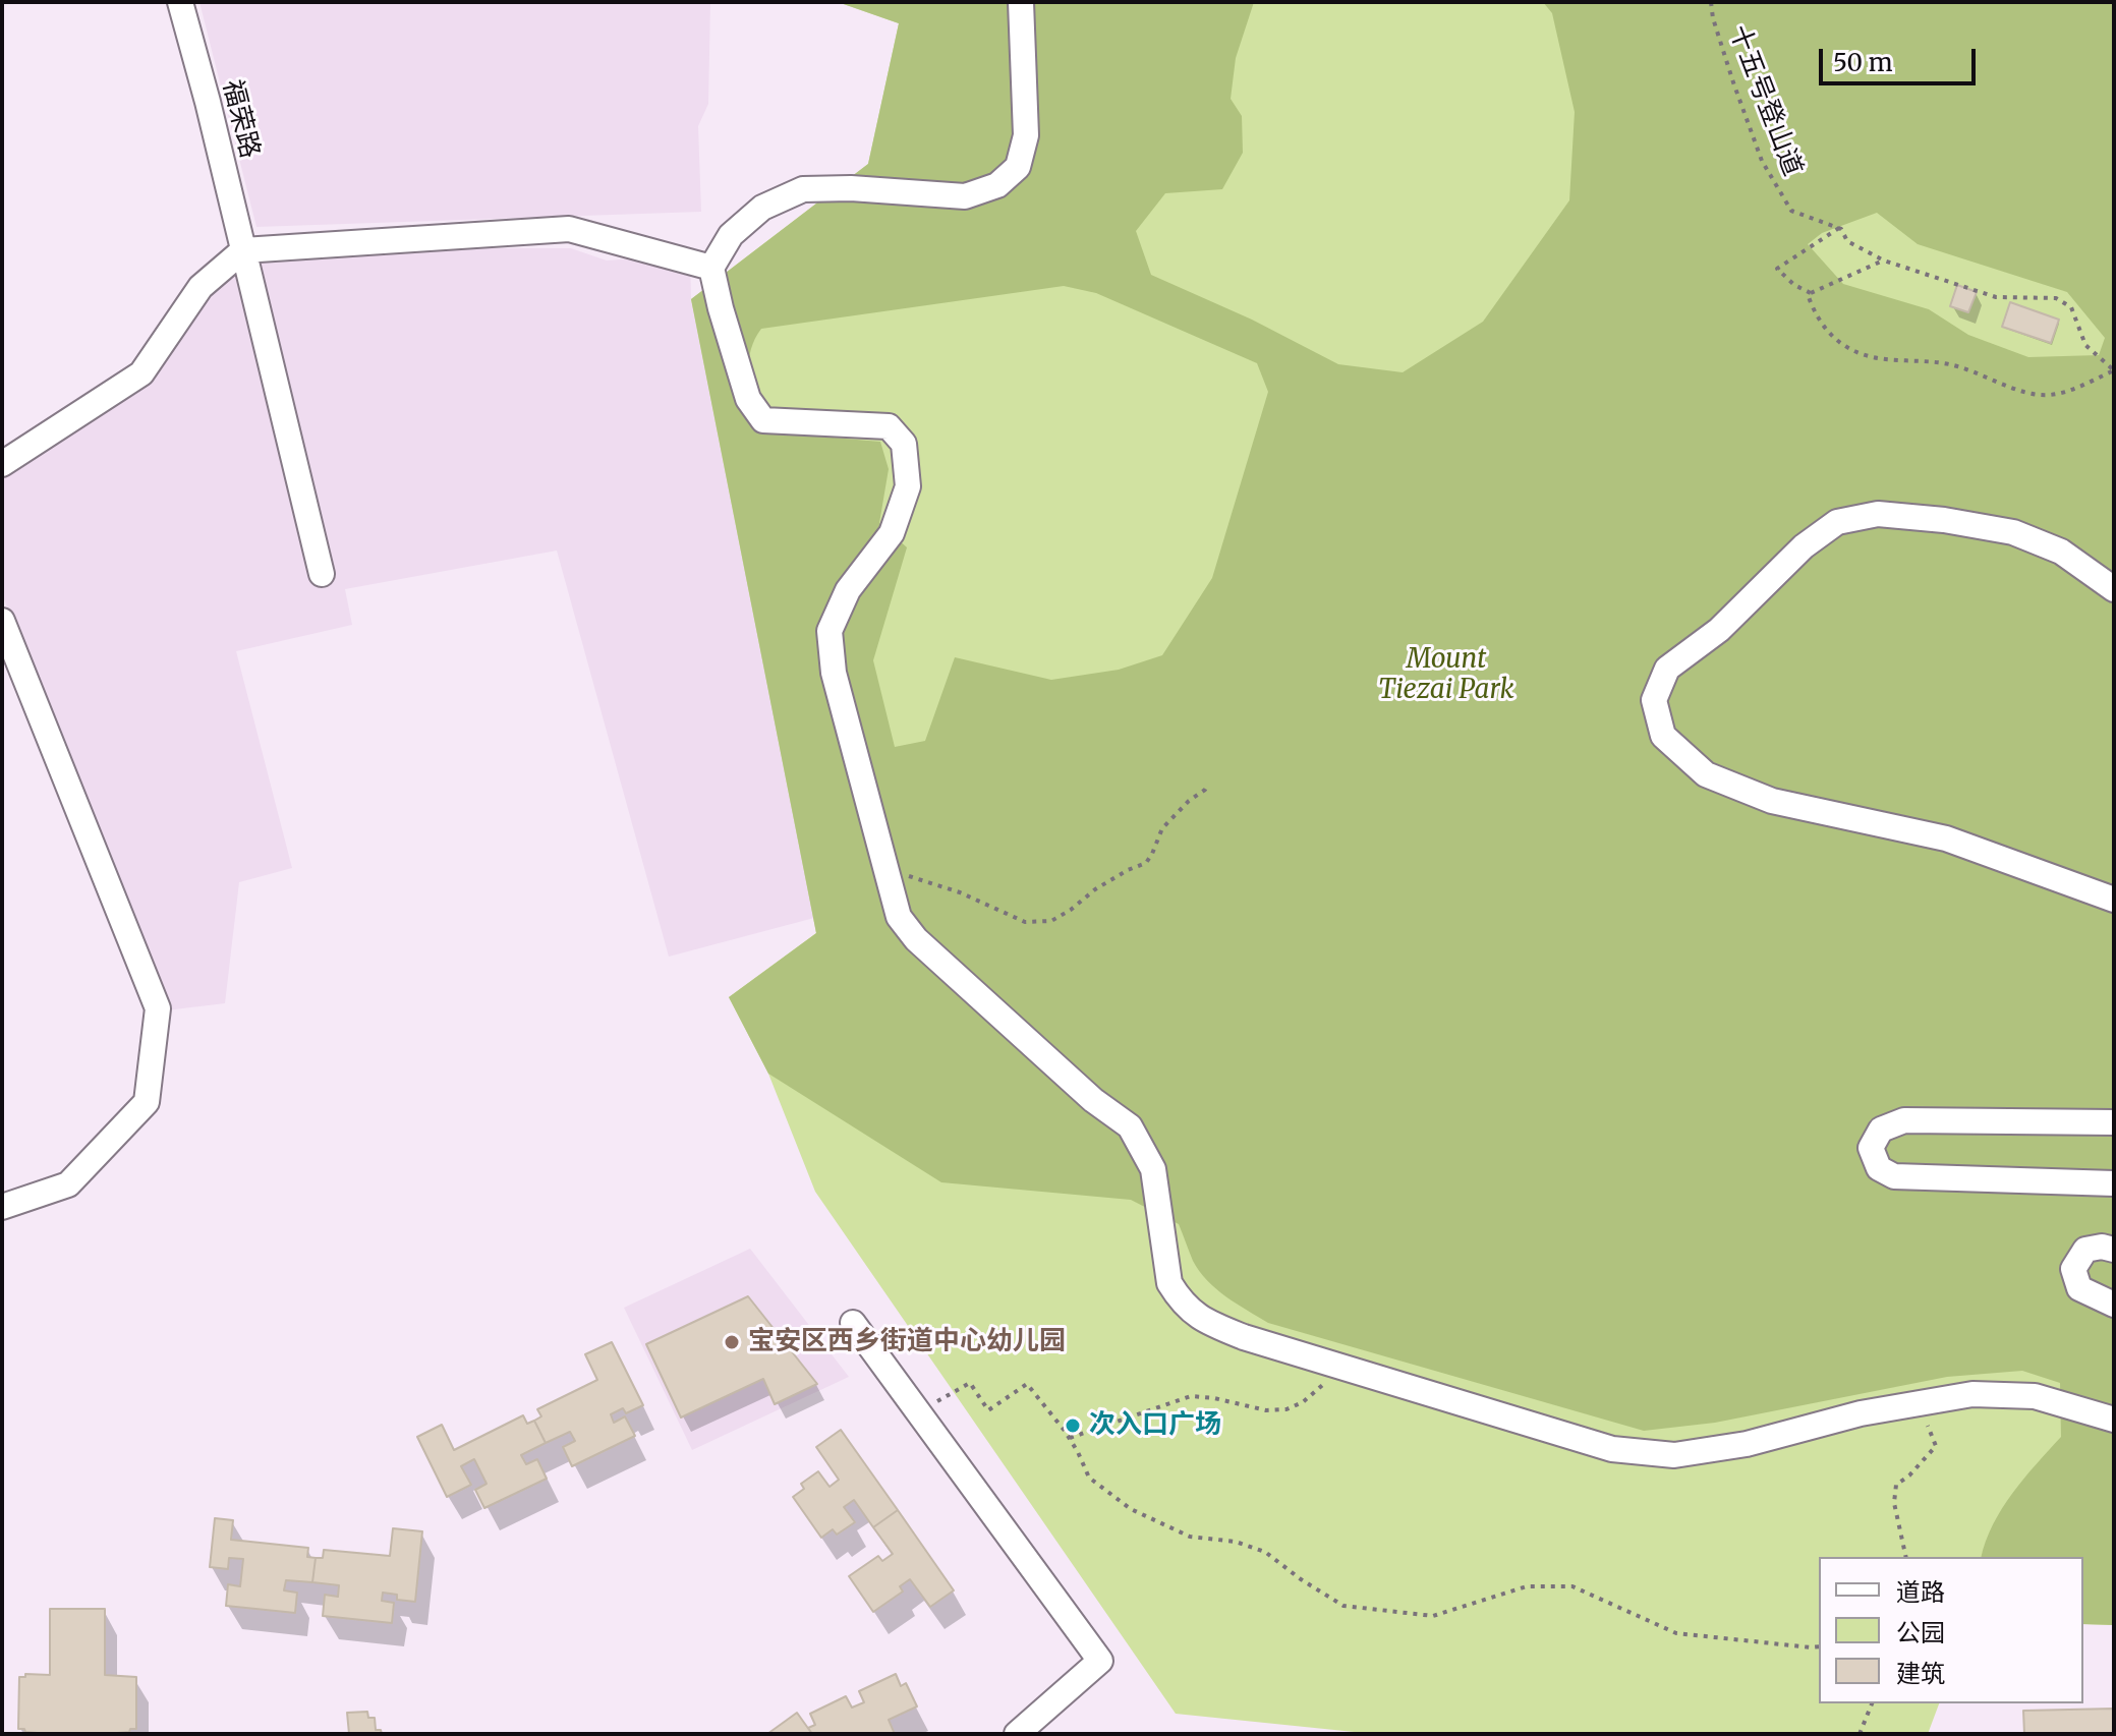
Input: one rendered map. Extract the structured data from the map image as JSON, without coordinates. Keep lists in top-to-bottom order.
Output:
{
  "streets": {
    "street": ["福荣路"],
    "path": ["十五号登山道"]
  },
  "parks": ["Mount Tiezai Park"],
  "places": ["宝安区西乡街道中心幼儿园", "次入口广场"],
  "legend": ["道路", "公园", "建筑"],
  "scale_bar": "50 m"
}
